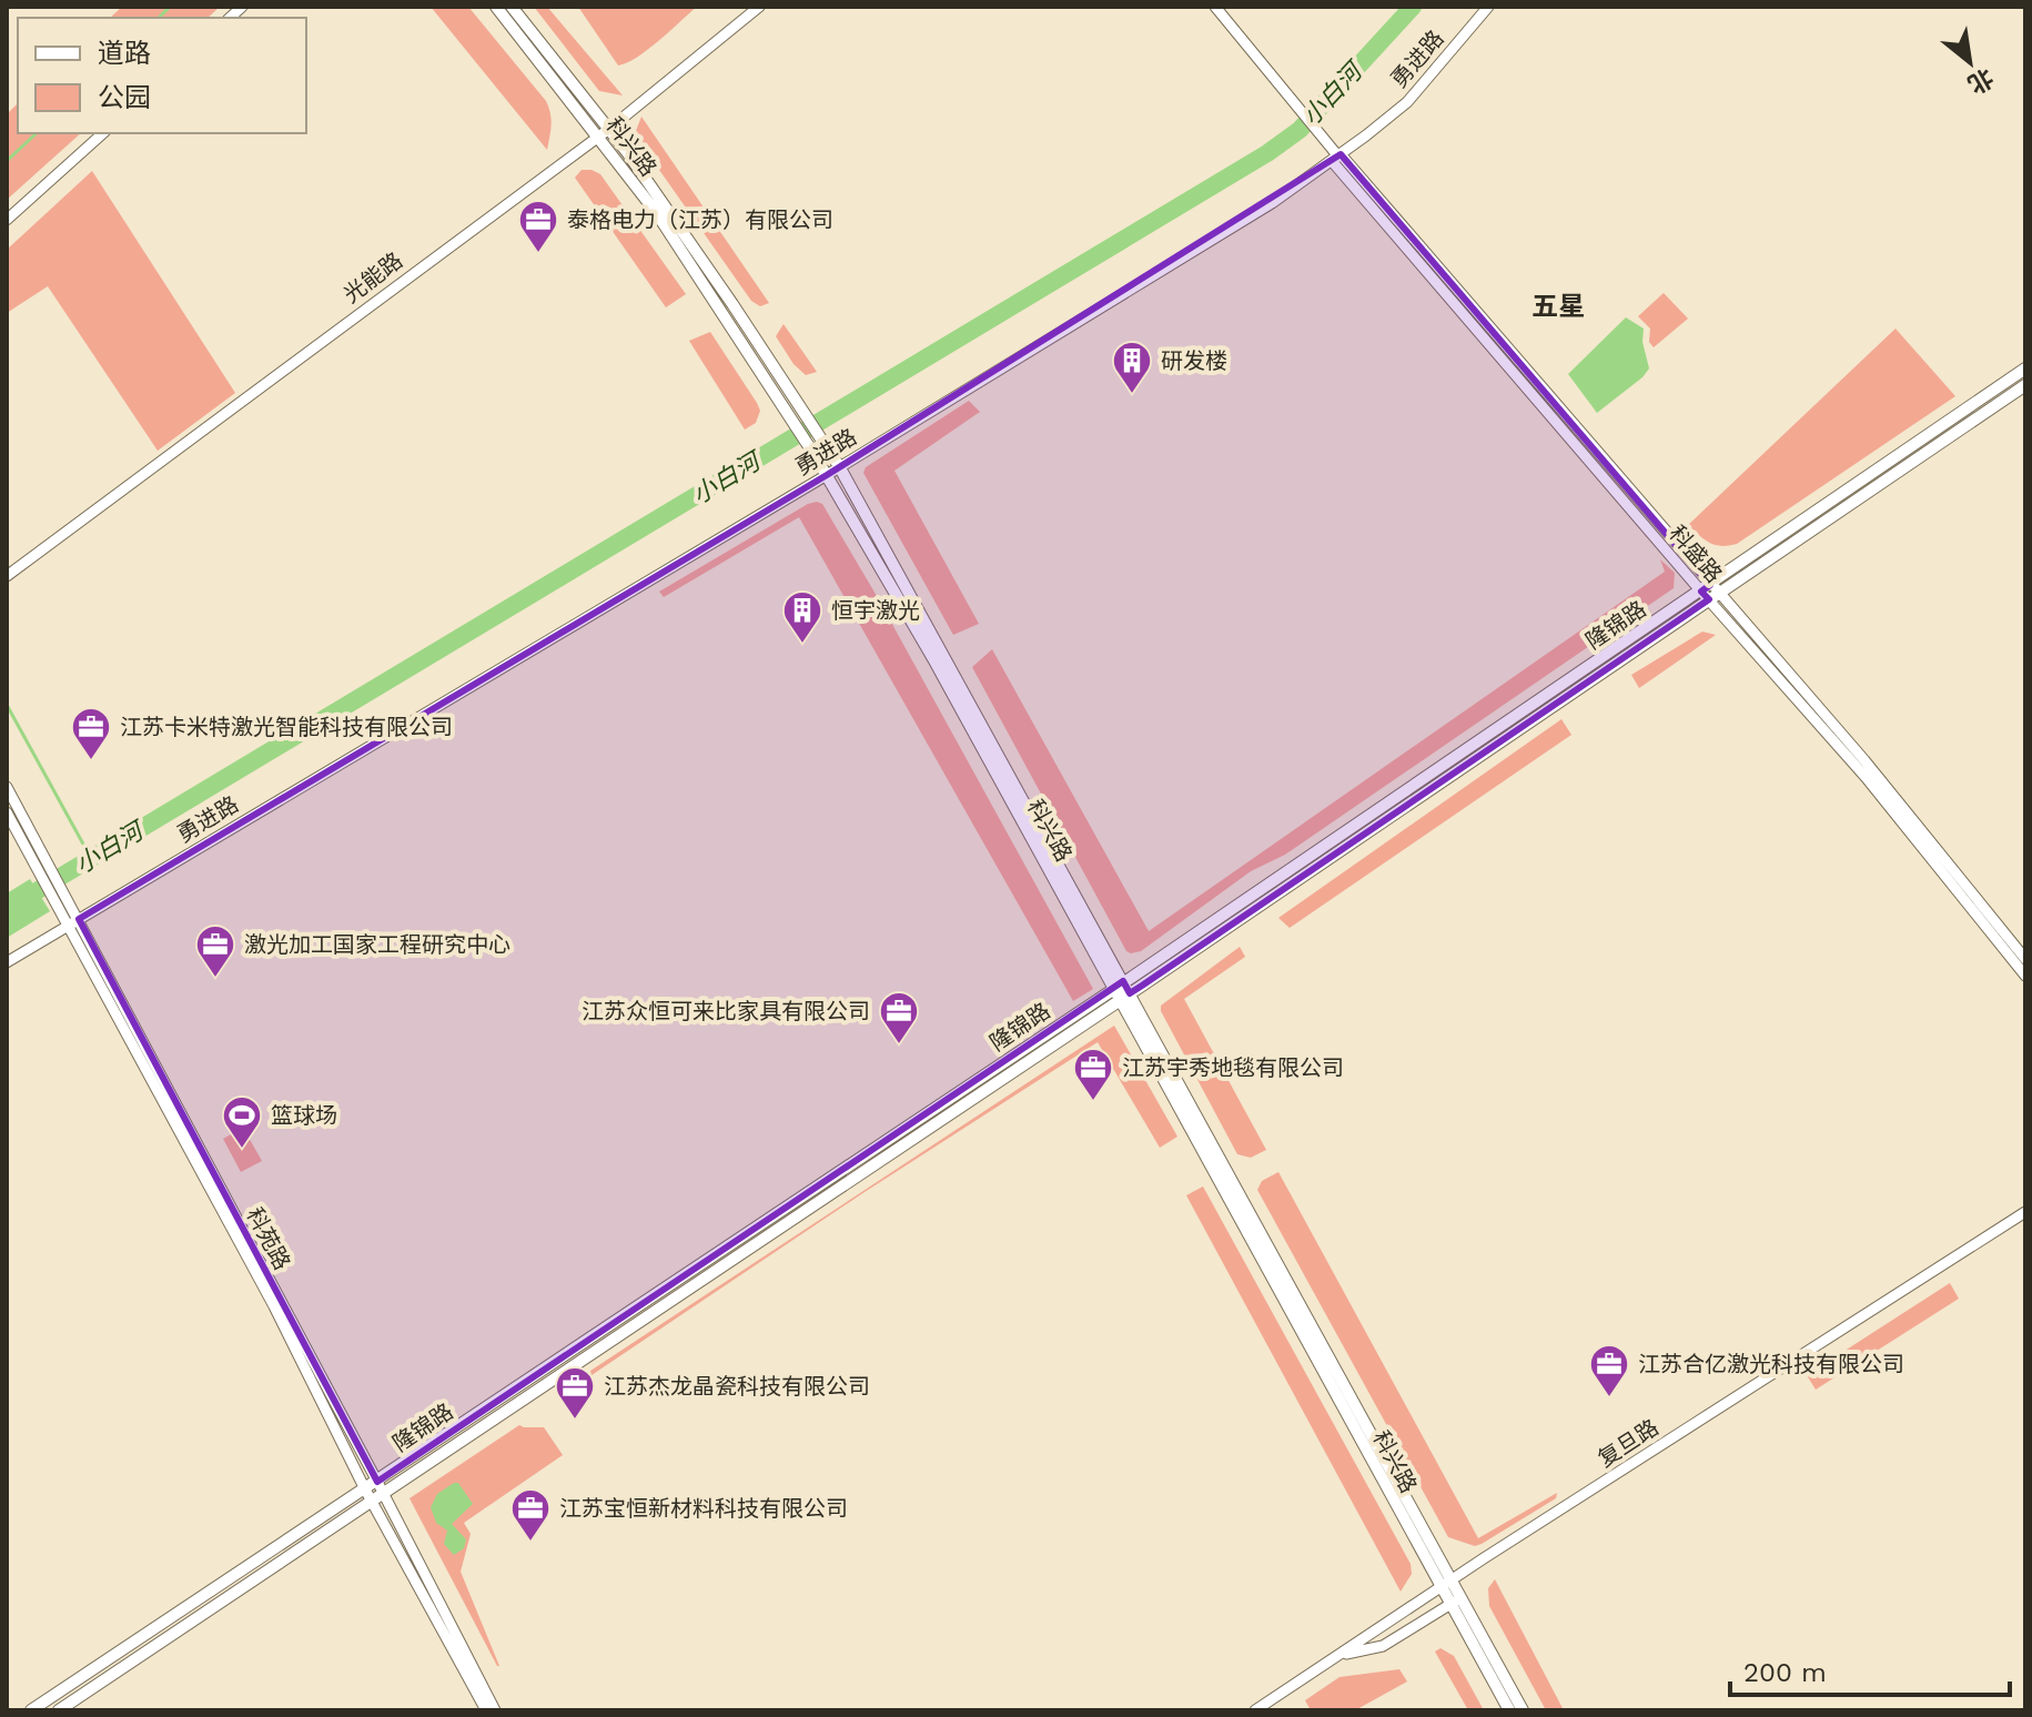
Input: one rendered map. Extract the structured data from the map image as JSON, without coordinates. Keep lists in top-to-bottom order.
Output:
{
  "streets": {
    "main road": ["科兴路", "隆锦路"],
    "street": [
      "勇进路",
      "光能路",
      "科盛路",
      "科苑路",
      "复旦路"
    ]
  },
  "crossings": [
    ["勇进路", "科兴路"],
    ["勇进路", "科盛路"],
    ["勇进路", "科苑路"],
    ["科兴路", "光能路"],
    ["科兴路", "隆锦路"],
    ["科兴路", "复旦路"],
    ["科盛路", "隆锦路"],
    ["隆锦路", "科苑路"]
  ],
  "districts": ["五星"],
  "water": ["小白河"],
  "places": {
    "office": [
      "泰格电力（江苏）有限公司",
      "江苏卡米特激光智能科技有限公司",
      "激光加工国家工程研究中心",
      "江苏众恒可来比家具有限公司",
      "江苏宇秀地毯有限公司",
      "江苏合亿激光科技有限公司",
      "江苏杰龙晶瓷科技有限公司",
      "江苏宝恒新材料科技有限公司"
    ],
    "building": ["研发楼", "恒宇激光"],
    "sports": ["篮球场"]
  },
  "legend": ["道路", "公园"],
  "scale_bar": "200 m",
  "north": "bottom right"
}
